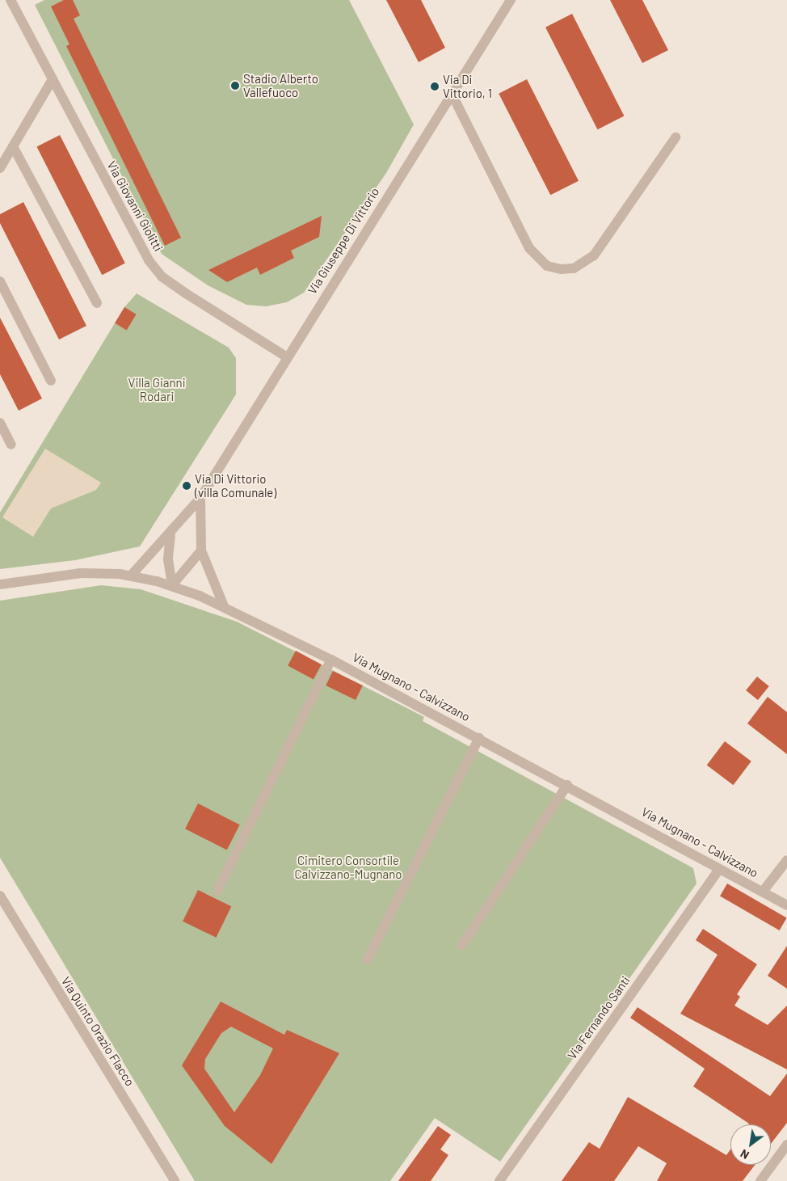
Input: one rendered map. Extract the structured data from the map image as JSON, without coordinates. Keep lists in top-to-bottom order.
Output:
{
  "streets": {
    "street": [
      "Via Giovanni Giolitti",
      "Via Giuseppe Di Vittorio",
      "Via Mugnano - Calvizzano",
      "Via Fernando Santi",
      "Via Quinto Orazio Flacco"
    ]
  },
  "crossings": [
    ["Via Giovanni Giolitti", "Via Giuseppe Di Vittorio"],
    ["Via Giuseppe Di Vittorio", "Via Mugnano - Calvizzano"],
    ["Via Mugnano - Calvizzano", "Via Fernando Santi"]
  ],
  "parks": ["Villa Gianni Rodari", "Cimitero Consortile Calvizzano-Mugnano"],
  "places": ["Stadio Alberto Vallefuoco", "Via Di Vittorio, 1", "Via Di Vittorio (villa Comunale)"],
  "north": "bottom left"
}
